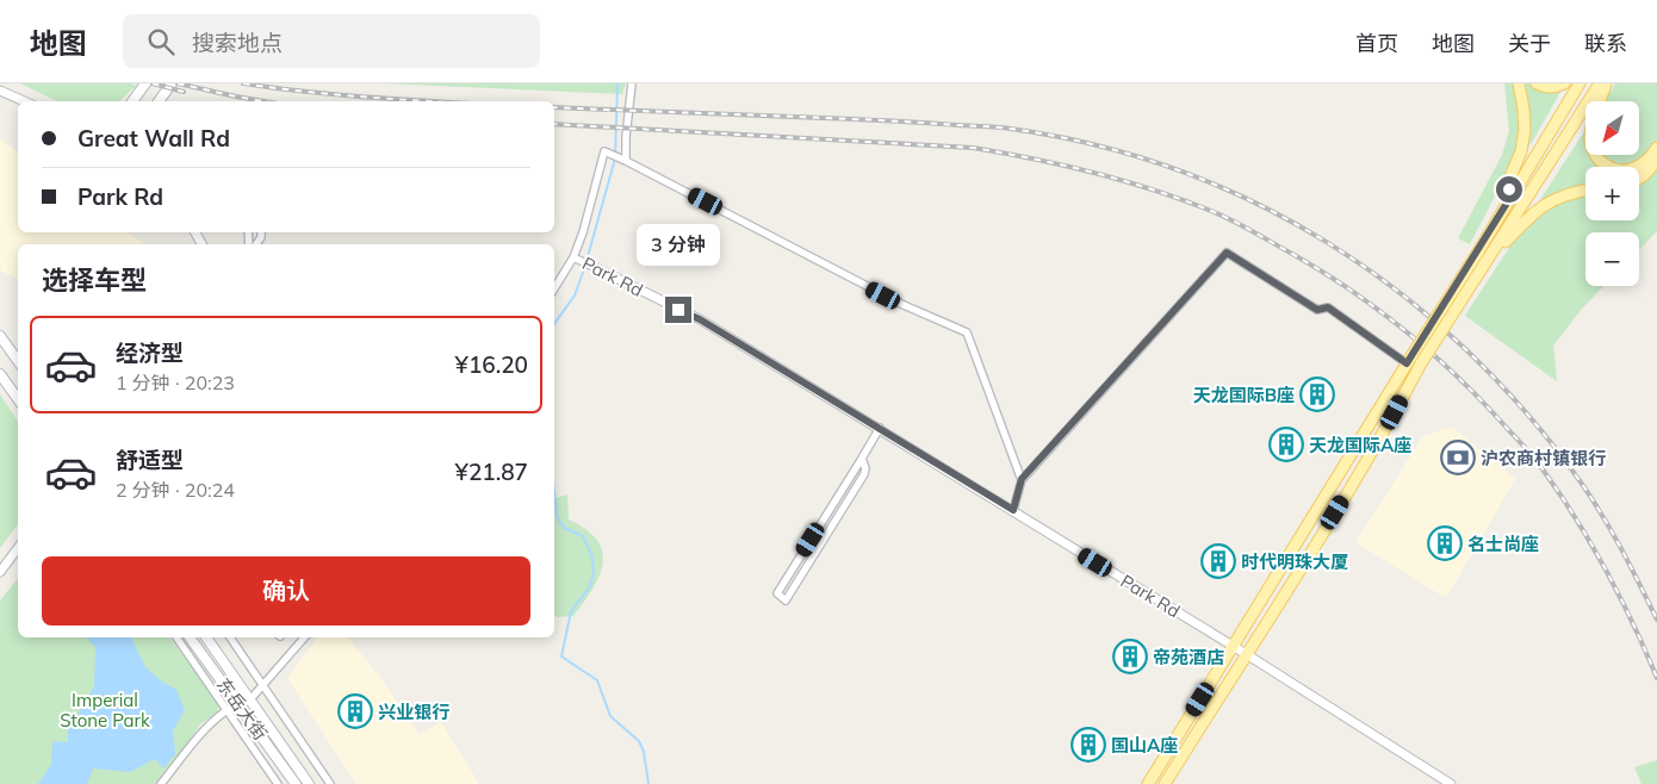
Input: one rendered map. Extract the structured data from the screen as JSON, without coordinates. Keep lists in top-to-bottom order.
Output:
{
  "streets": {
    "main road": ["东岳大街"],
    "street": ["Park Rd"]
  },
  "parks": ["Imperial Stone Park"],
  "places": {
    "building": [
      "天龙国际B座",
      "天龙国际A座",
      "名士尚座",
      "时代明珠大厦",
      "帝苑酒店",
      "兴业银行",
      "国山A座"
    ],
    "bank": ["沪农商村镇银行"]
  },
  "north": "bottom left",
  "page": {
    "header": "地图",
    "search": "搜索地点",
    "nav": [
      "首页",
      "地图",
      "关于",
      "联系"
    ],
    "map_buttons": ["+", "−"],
    "banner": ["Great Wall Rd", "Park Rd"],
    "bubble": "3 分钟",
    "heading": "选择车型",
    "list": [
      {
        "name": "经济型",
        "note": "1 分钟 · 20:23",
        "value": "¥16.20"
      },
      {
        "name": "舒适型",
        "note": "2 分钟 · 20:24",
        "value": "¥21.87"
      }
    ],
    "buttons": "确认"
  }
}
